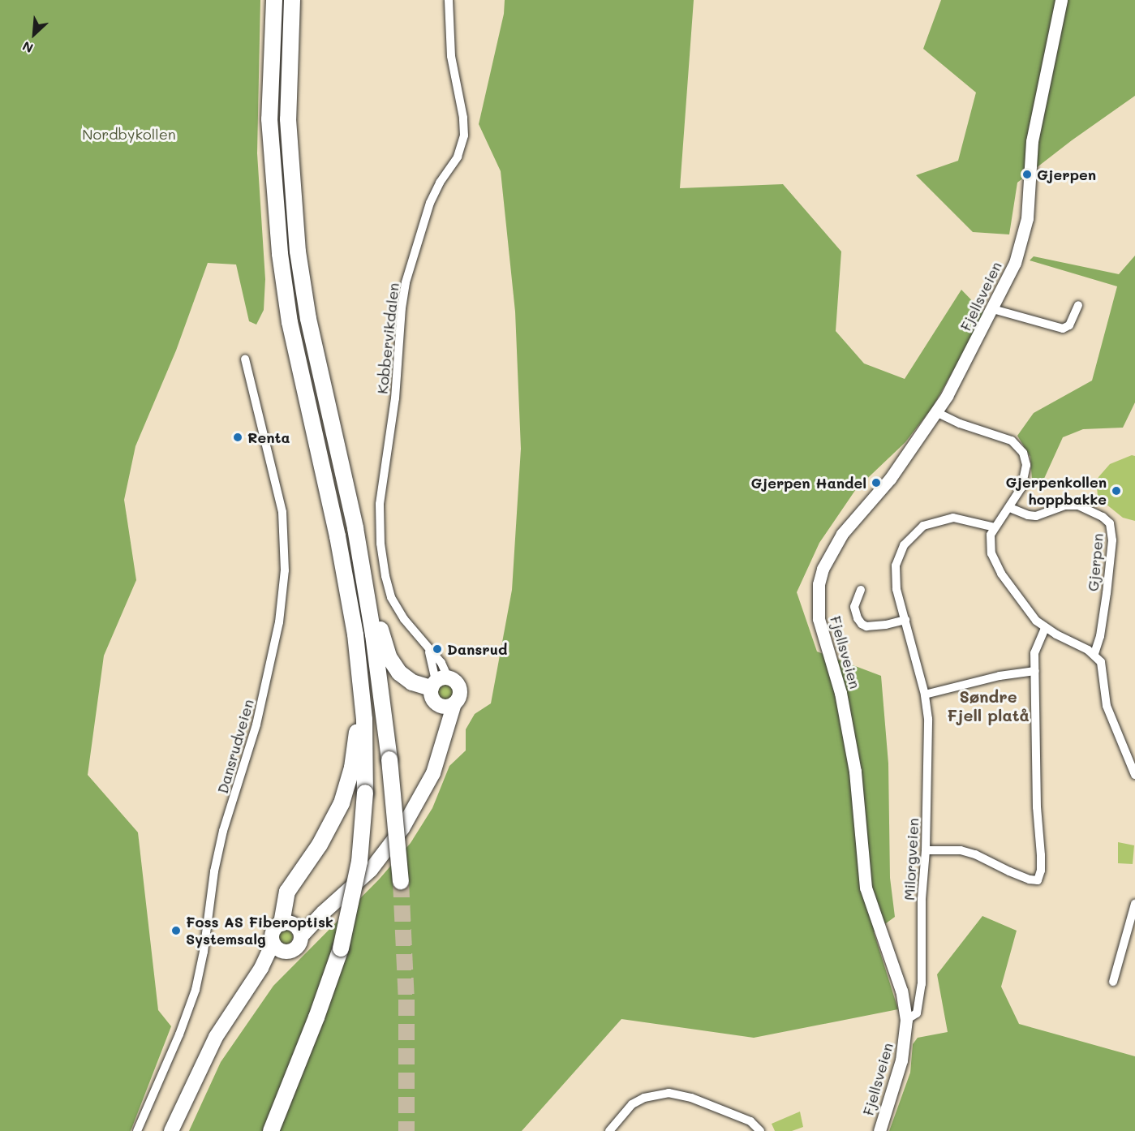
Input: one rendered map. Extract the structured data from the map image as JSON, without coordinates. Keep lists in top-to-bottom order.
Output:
{
  "streets": {
    "main road": ["Fjellsveien"],
    "street": [
      "Kobbervikdalen",
      "Gjerpen",
      "Dansrudveien",
      "Milorgveien"
    ]
  },
  "crossings": [
    ["Fjellsveien", "Milorgveien"]
  ],
  "districts": ["Søndre Fjell platå"],
  "parks": ["Nordbykollen"],
  "places": [
    "Gjerpen",
    "Renta",
    "Gjerpen Handel",
    "Gjerpenkollen hoppbakke",
    "Dansrud",
    "Foss AS Fiberoptisk Systemsalg"
  ],
  "north": "bottom left"
}
